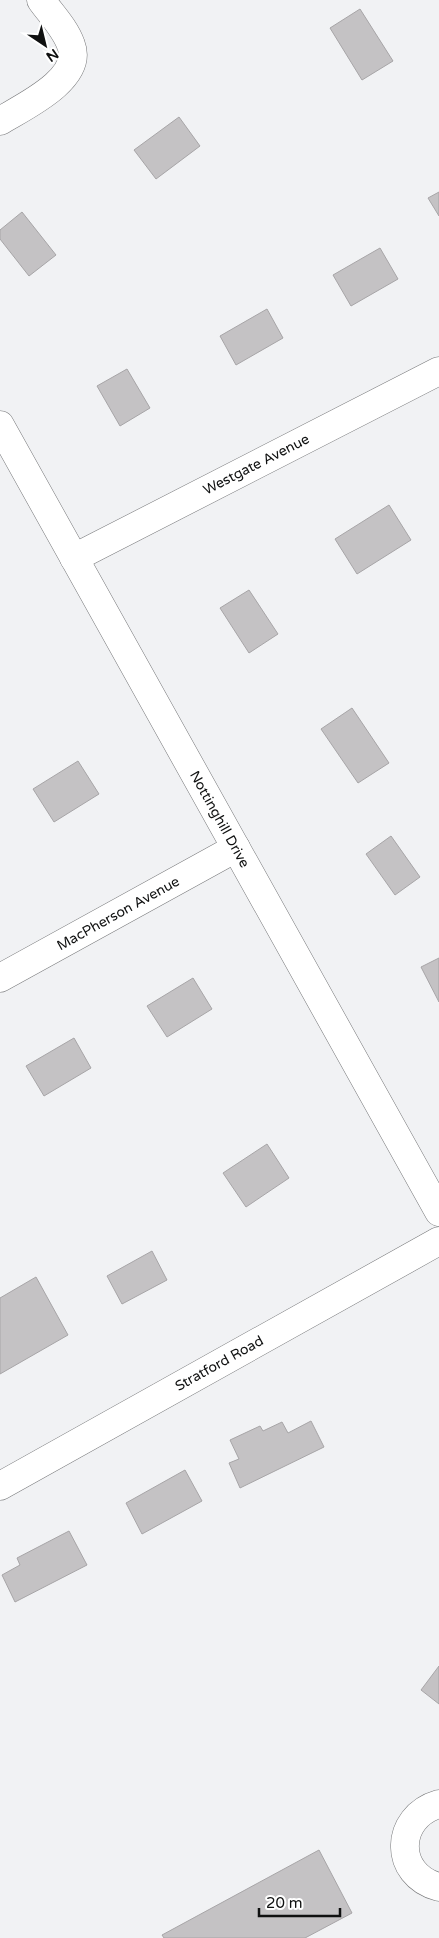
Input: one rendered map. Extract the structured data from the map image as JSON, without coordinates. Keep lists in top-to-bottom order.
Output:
{
  "streets": {
    "street": [
      "Westgate Avenue",
      "Nottinghill Drive",
      "MacPherson Avenue",
      "Stratford Road"
    ]
  },
  "crossings": [
    ["Westgate Avenue", "Nottinghill Drive"],
    ["Nottinghill Drive", "MacPherson Avenue"]
  ],
  "scale_bar": "20 m",
  "north": "bottom right"
}
